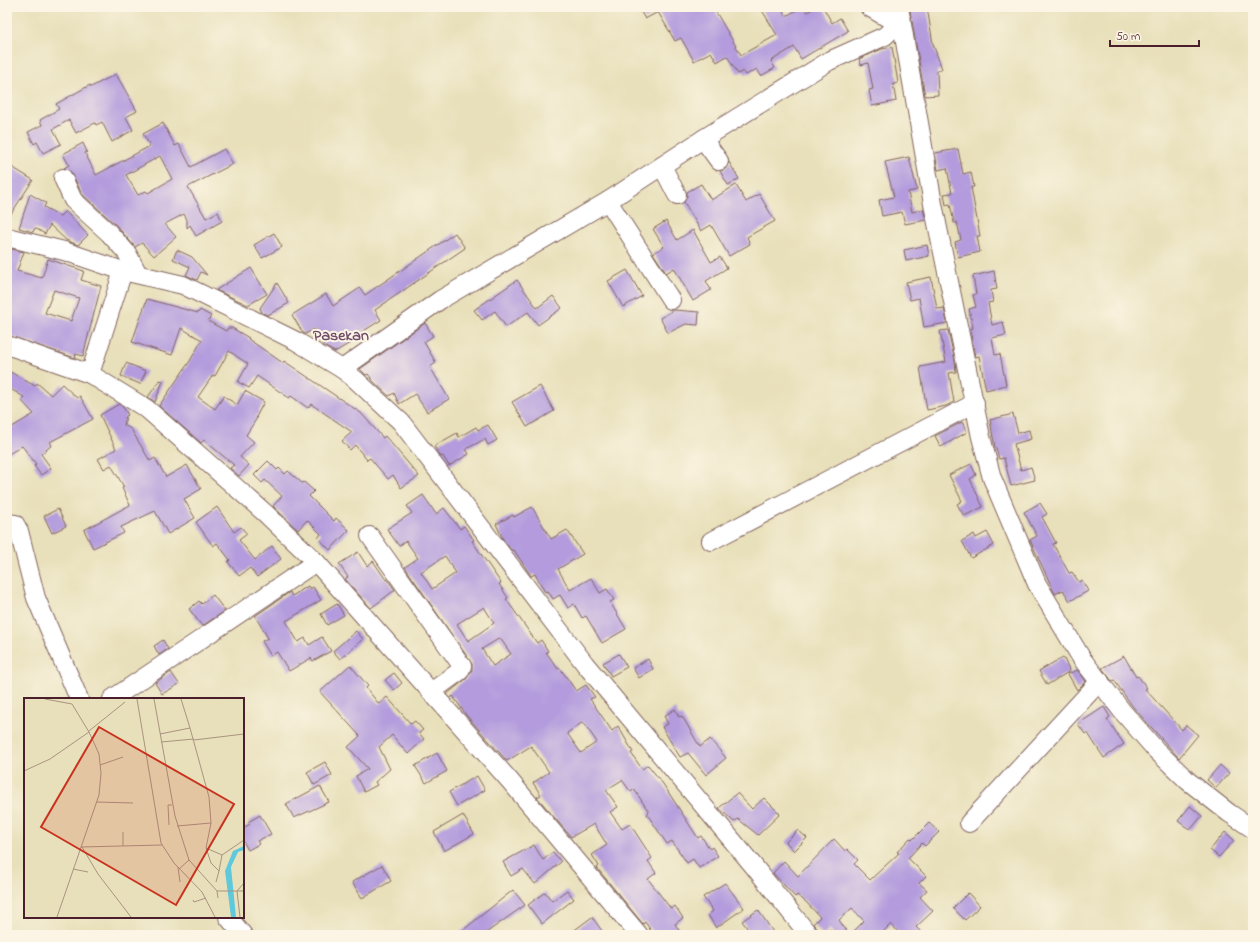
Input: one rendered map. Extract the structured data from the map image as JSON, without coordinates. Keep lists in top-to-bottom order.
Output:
{
  "districts": ["Pasekan"],
  "scale_bar": "50 m"
}
